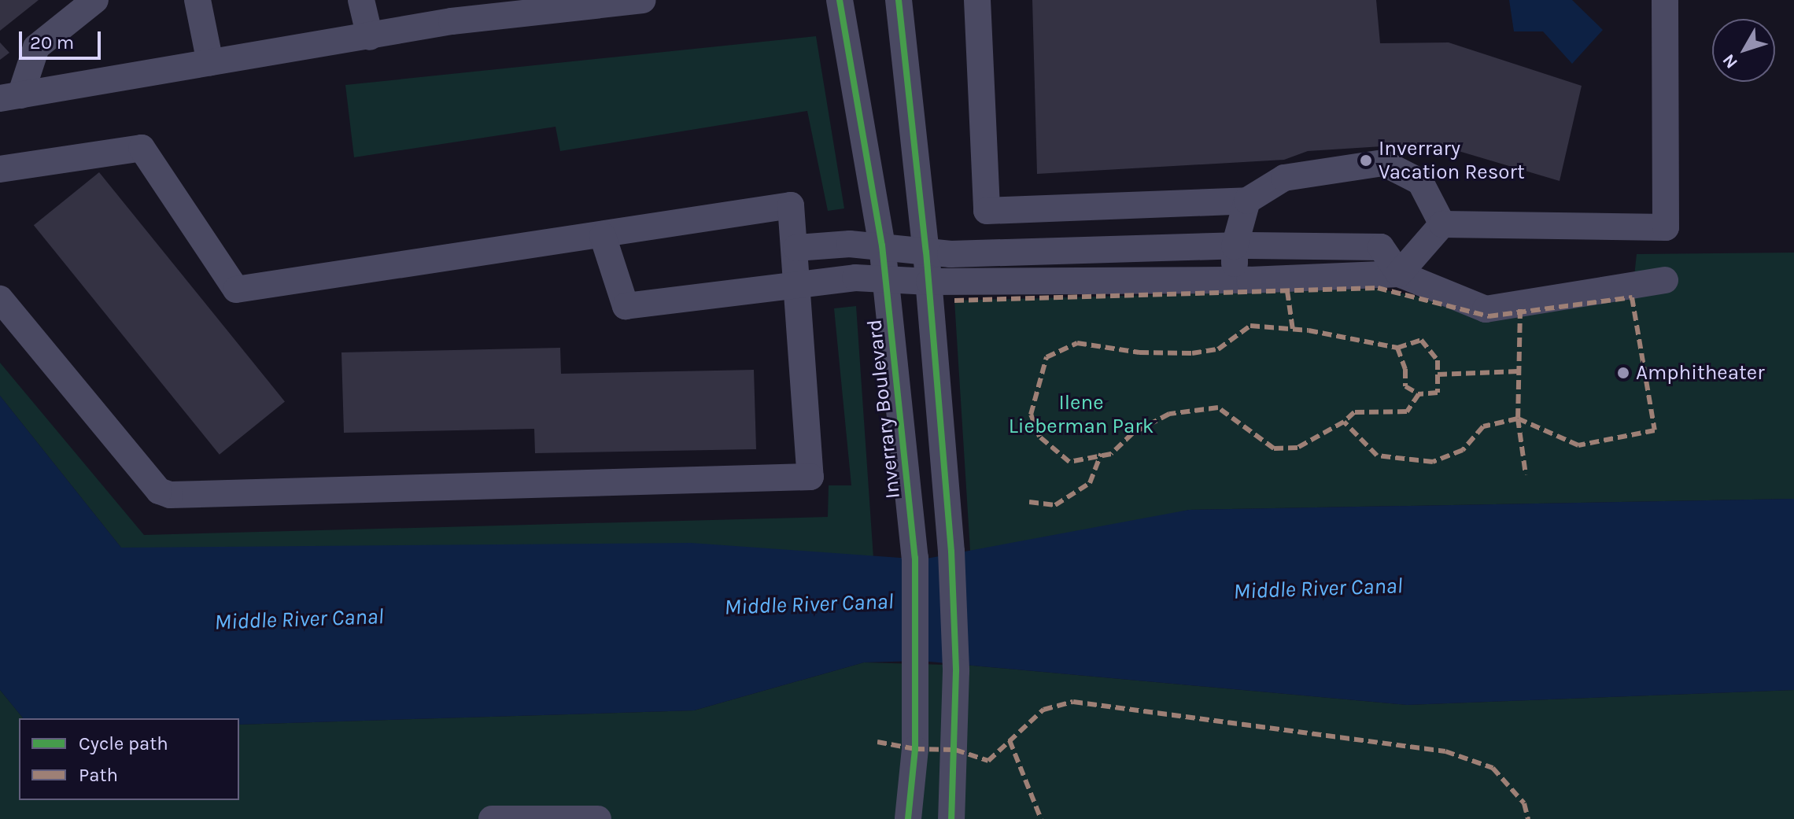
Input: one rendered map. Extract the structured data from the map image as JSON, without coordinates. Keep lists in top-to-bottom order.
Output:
{
  "streets": {
    "street": ["Inverrary Boulevard"]
  },
  "water": ["Middle River Canal"],
  "parks": ["Ilene Lieberman Park"],
  "places": ["Inverrary Vacation Resort", "Amphitheater"],
  "legend": ["Cycle path", "Path"],
  "scale_bar": "20 m",
  "north": "bottom left"
}
